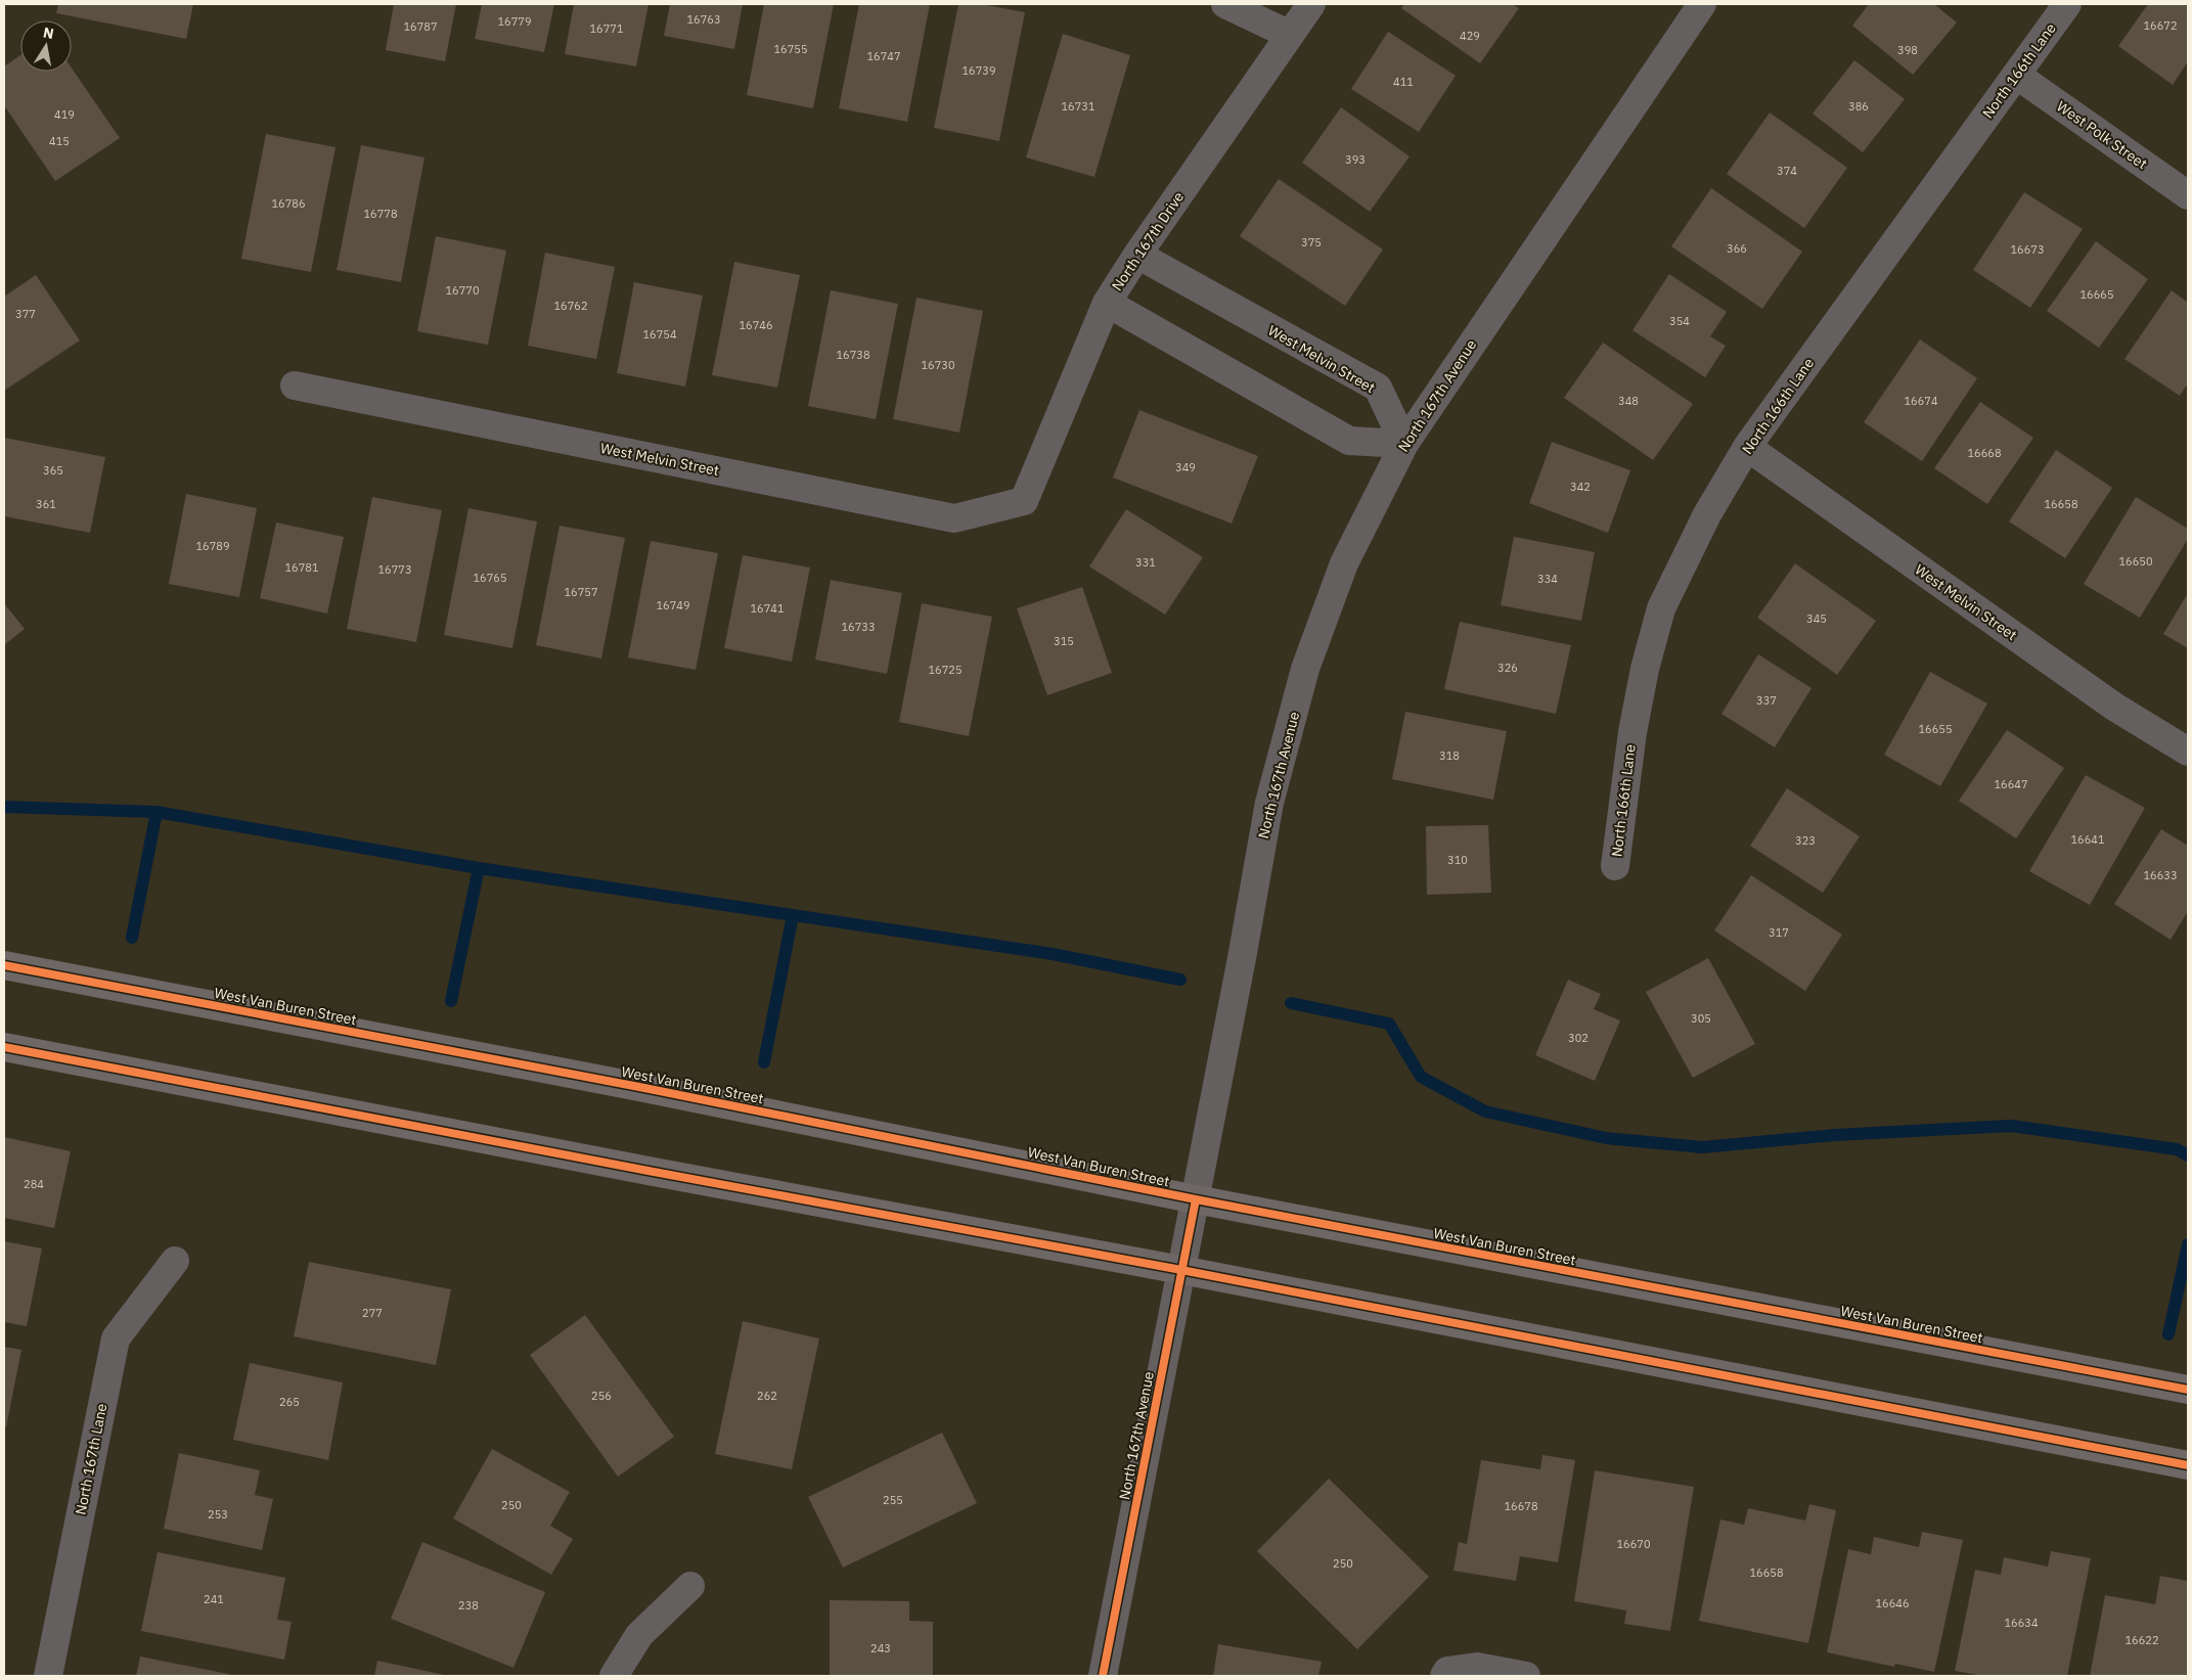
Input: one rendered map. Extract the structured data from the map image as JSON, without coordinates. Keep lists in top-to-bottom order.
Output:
{
  "streets": {
    "main road": ["West Van Buren Street"],
    "street": [
      "North 166th Lane",
      "West Polk Street",
      "North 167th Drive",
      "West Melvin Street",
      "North 167th Avenue",
      "North 167th Lane"
    ]
  },
  "crossings": [
    ["North 166th Lane", "West Polk Street"],
    ["North 166th Lane", "West Melvin Street"],
    ["North 167th Drive", "West Melvin Street"],
    ["West Melvin Street", "North 167th Avenue"],
    ["North 167th Avenue", "West Van Buren Street"]
  ],
  "house_numbers": [
    "16763",
    "16779",
    "16672",
    "16787",
    "16771",
    "429",
    "16755",
    "398",
    "16747",
    "16739",
    "411",
    "16731",
    "386",
    "419",
    "415",
    "393",
    "374",
    "16786",
    "16778",
    "375",
    "366",
    "16673",
    "16770",
    "16665",
    "16762",
    "377",
    "354",
    "16746",
    "16754",
    "16738",
    "16730",
    "348",
    "16674",
    "16668",
    "349",
    "365",
    "342",
    "361",
    "16658",
    "16789",
    "16650",
    "331",
    "16781",
    "16773",
    "16765",
    "334",
    "16757",
    "16749",
    "16741",
    "345",
    "16733",
    "315",
    "326",
    "16725",
    "337",
    "16655",
    "318",
    "16647",
    "16641",
    "323",
    "310",
    "16633",
    "317",
    "305",
    "302",
    "284",
    "277",
    "256",
    "262",
    "265",
    "255",
    "250",
    "16678",
    "253",
    "16670",
    "250",
    "16658",
    "241",
    "16646",
    "238",
    "16634",
    "16622",
    "243"
  ],
  "north": "top"
}
